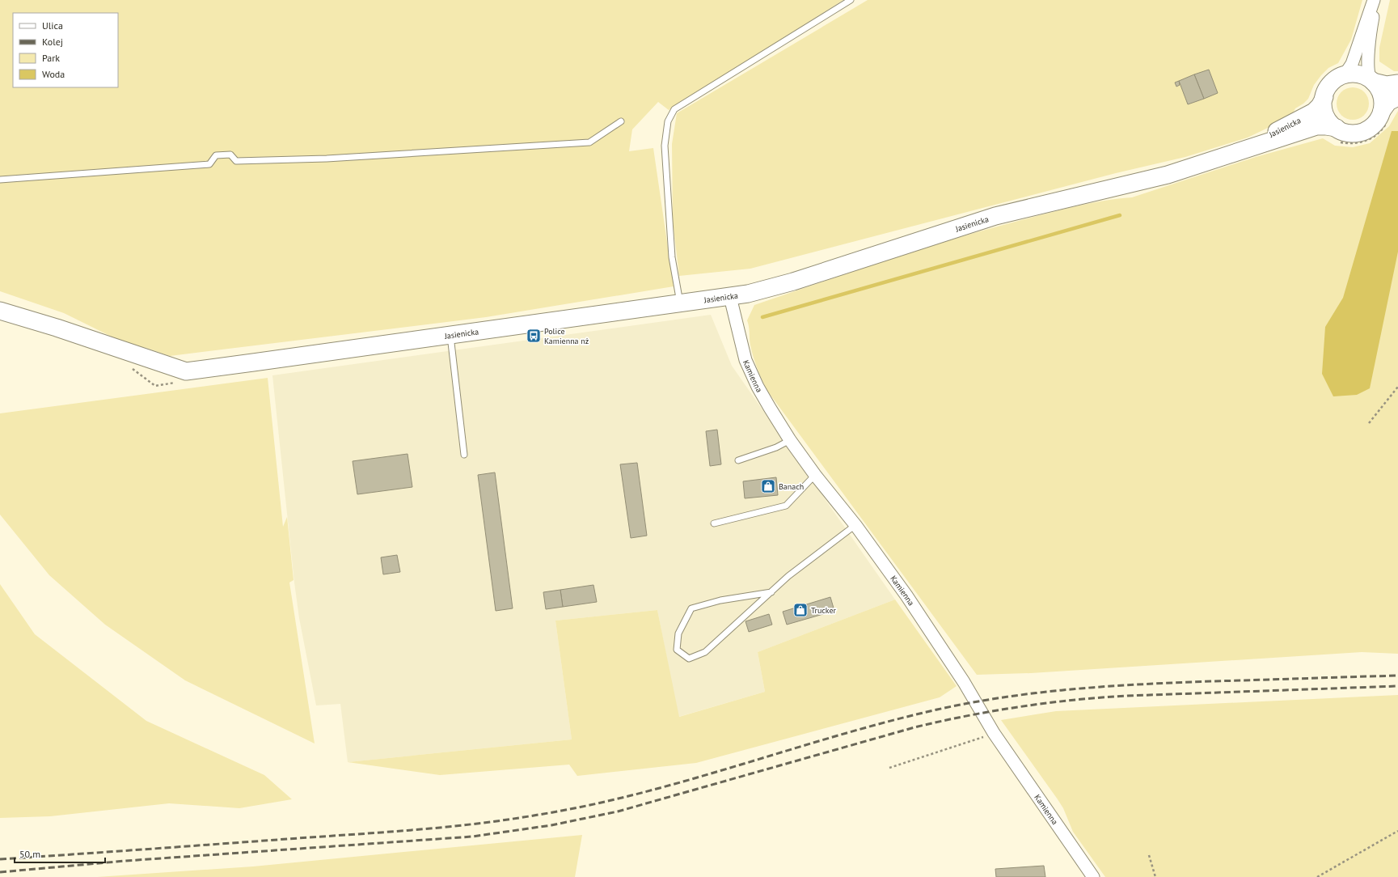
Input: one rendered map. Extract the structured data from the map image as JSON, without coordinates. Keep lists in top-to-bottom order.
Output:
{
  "streets": {
    "main road": ["Jasienicka"],
    "street": ["Kamienna"]
  },
  "crossings": [
    ["Jasienicka", "Kamienna"]
  ],
  "places": {
    "bus stop": ["Police Kamienna nż"],
    "shop": ["Banach", "Trucker"]
  },
  "legend": [
    "Ulica",
    "Kolej",
    "Park",
    "Woda"
  ],
  "scale_bar": "50 m"
}
